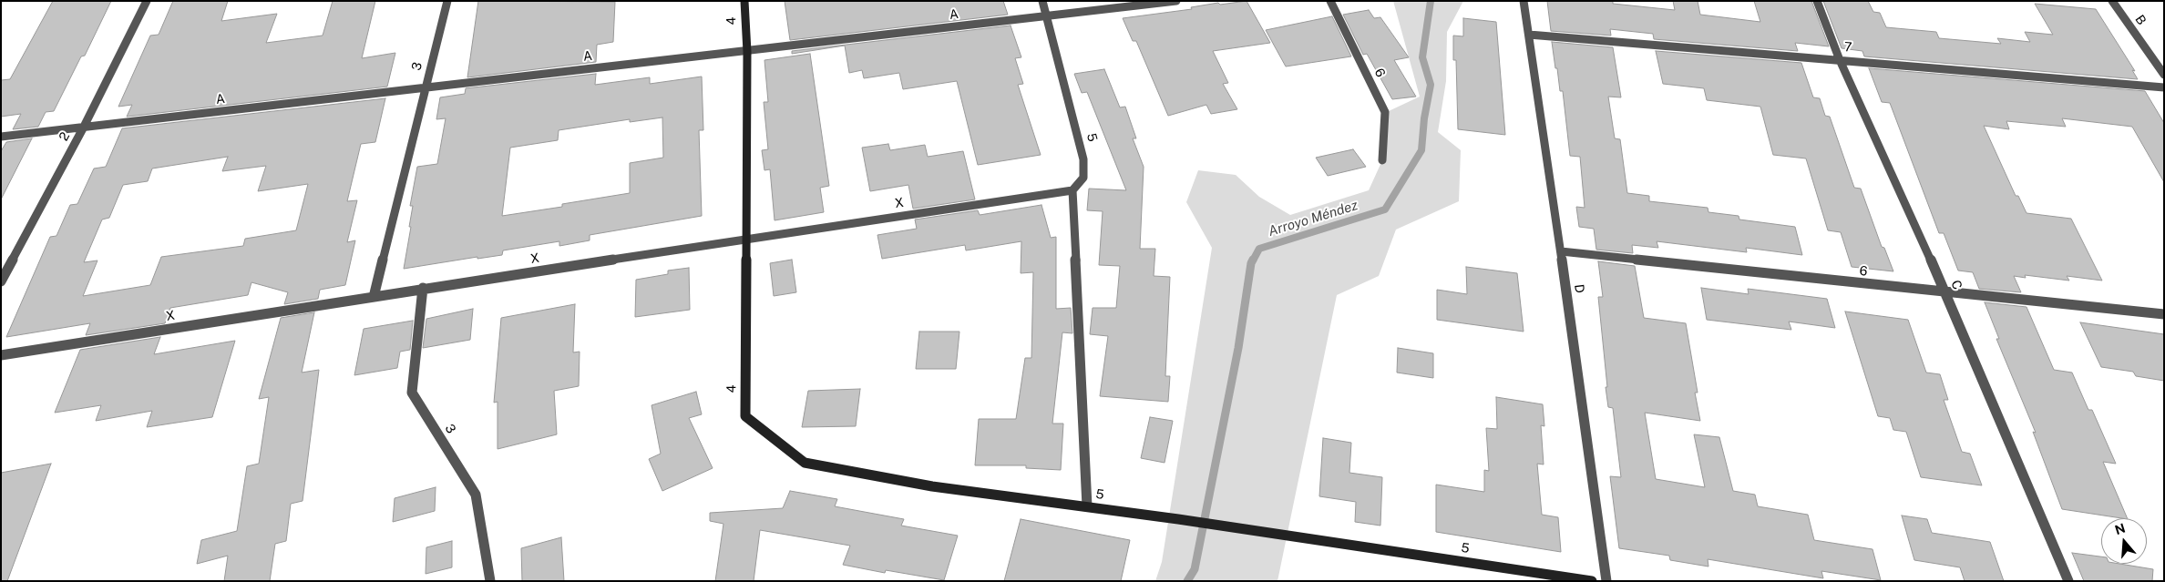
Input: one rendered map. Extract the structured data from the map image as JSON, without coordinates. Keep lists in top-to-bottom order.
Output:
{
  "streets": {
    "street": [
      "A",
      "B",
      "4",
      "7",
      "3",
      "6",
      "2",
      "5",
      "X",
      "C",
      "D"
    ]
  },
  "crossings": [
    ["A", "4"],
    ["A", "3"],
    ["A", "2"],
    ["A", "5"],
    ["4", "5"],
    ["4", "X"],
    ["7", "C"],
    ["7", "D"],
    ["3", "X"],
    ["6", "C"],
    ["6", "D"],
    ["5", "X"]
  ],
  "water": ["Arroyo Méndez"],
  "north": "top"
}
